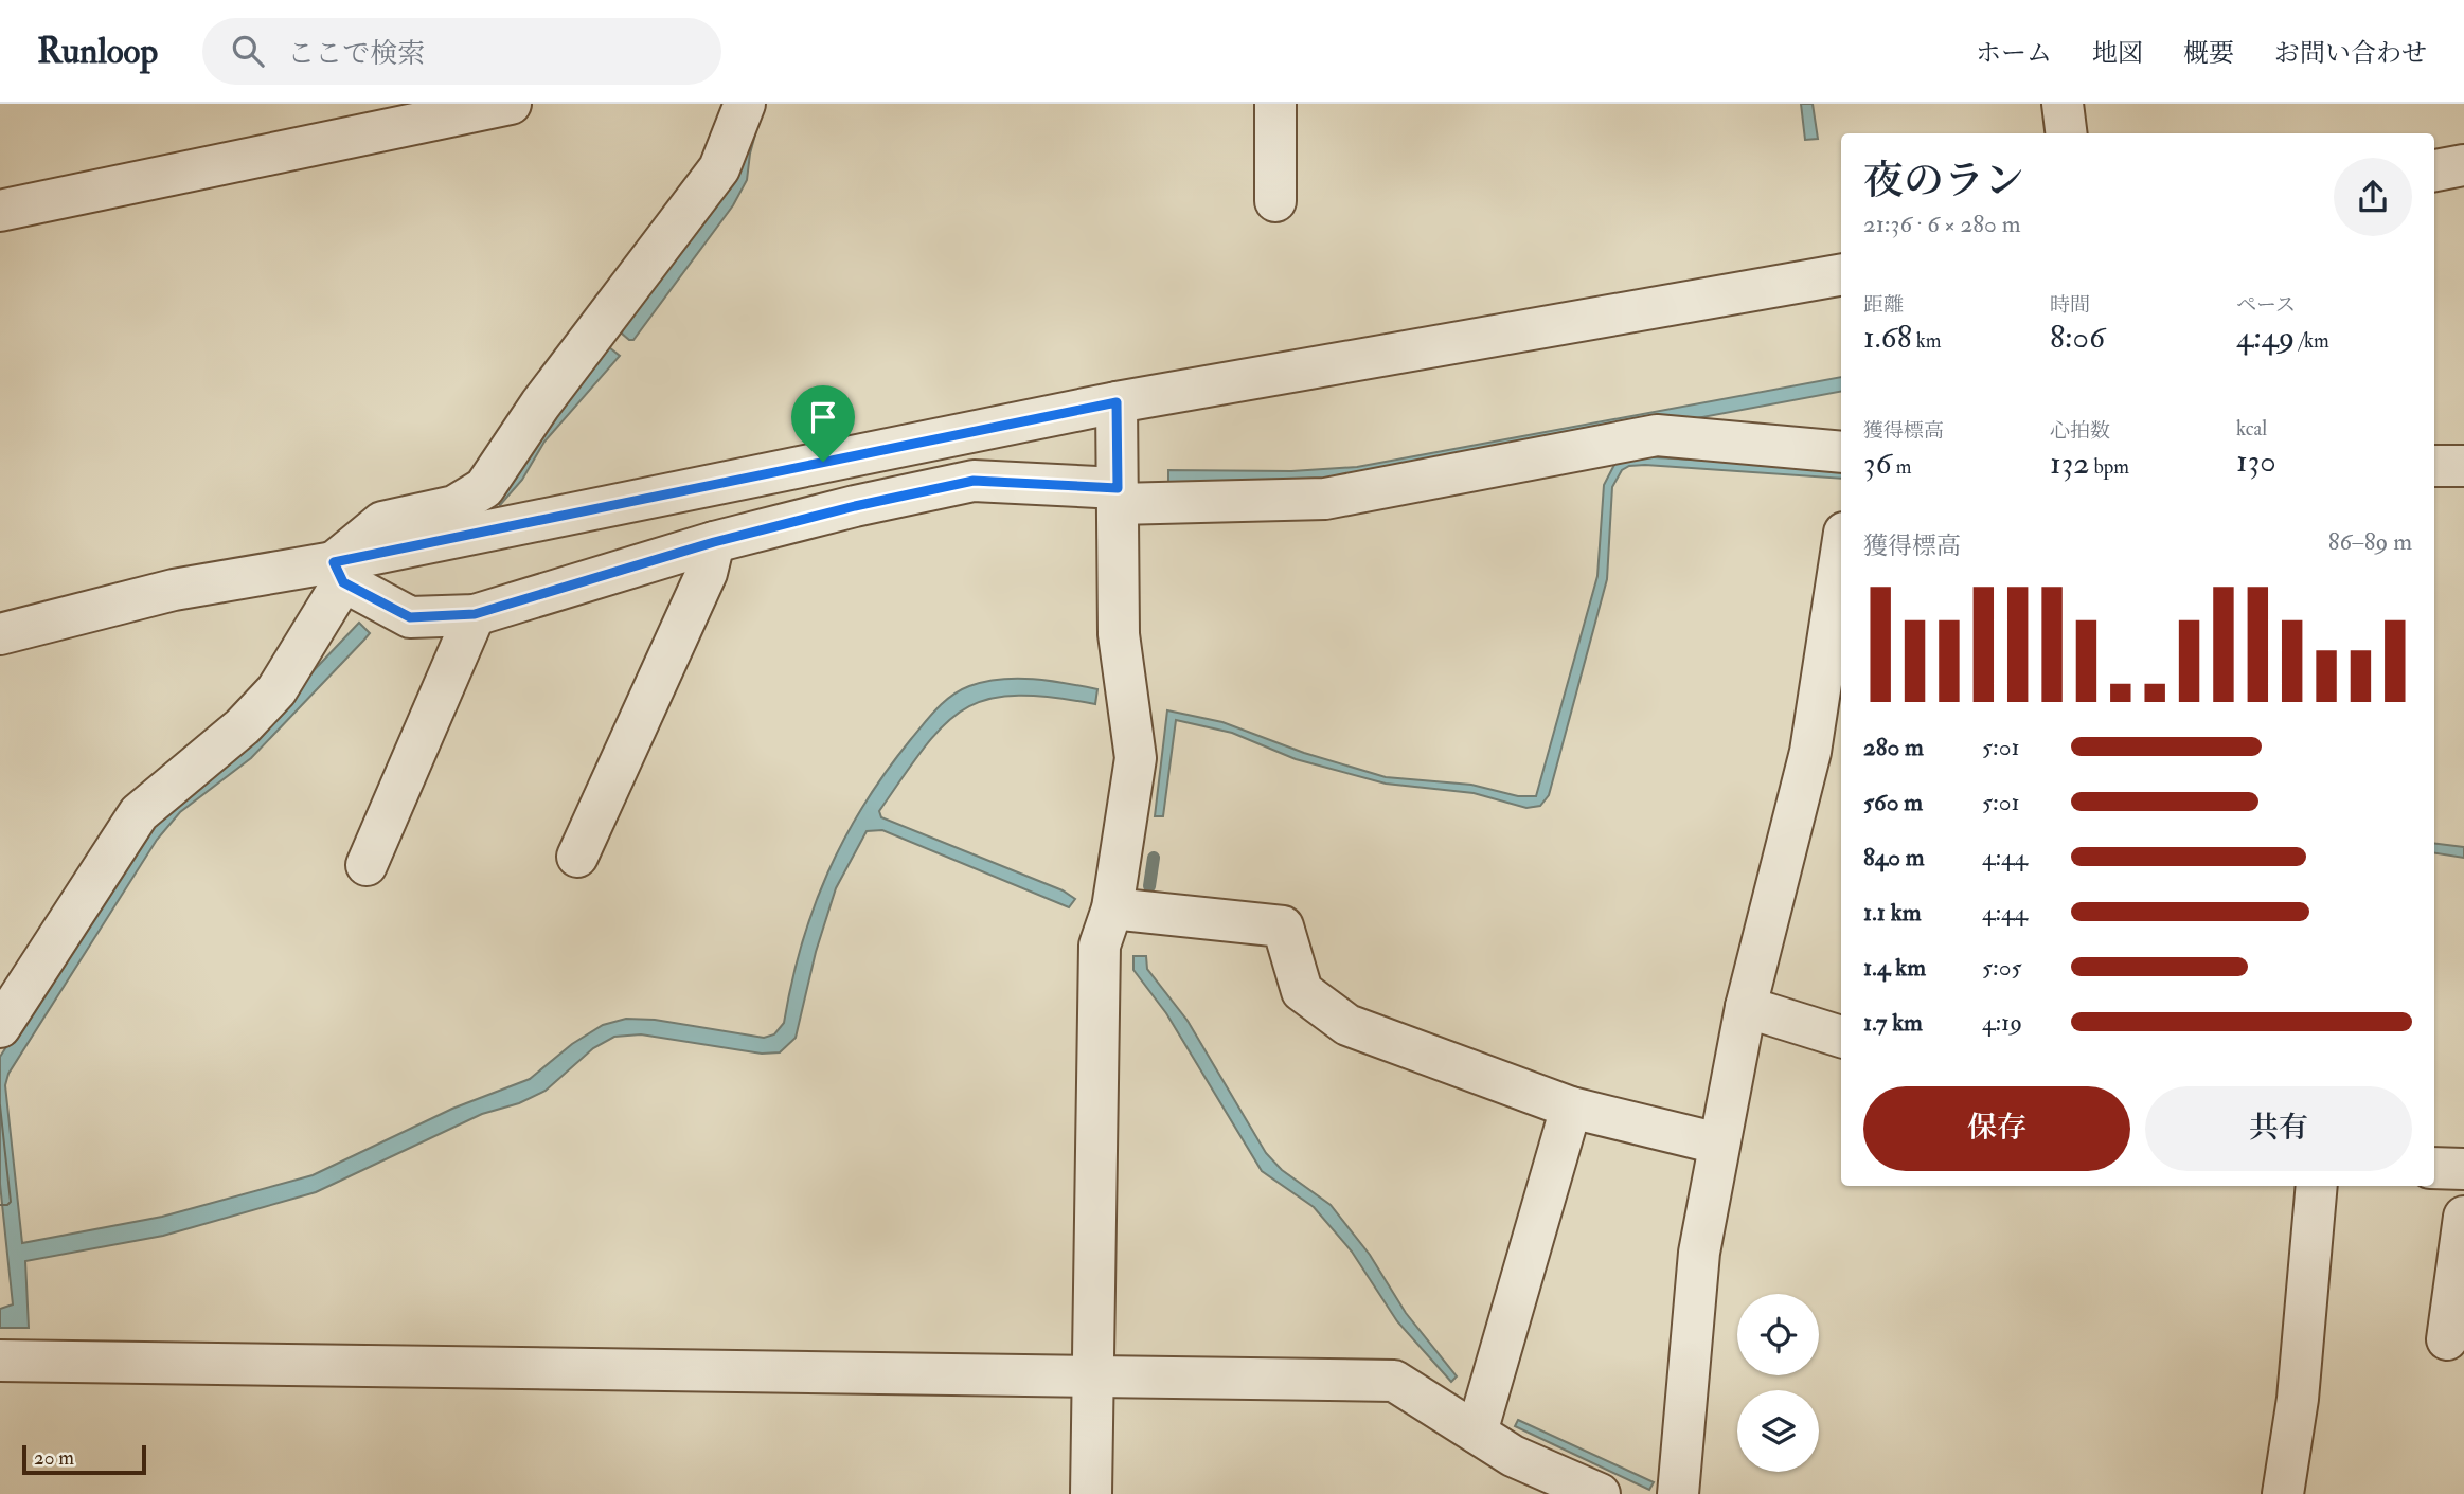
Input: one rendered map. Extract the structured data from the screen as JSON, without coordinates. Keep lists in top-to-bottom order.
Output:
{
  "scale_bar": "20 m",
  "page": {
    "header": "Runloop",
    "search": "ここで検索",
    "nav": [
      "ホーム",
      "地図",
      "概要",
      "お問い合わせ"
    ],
    "heading": ["夜のラン", "21:36 · 6 × 280 m"],
    "stats": [
      ["距離", "1.68 km"],
      ["時間", "8:06"],
      ["ペース", "4:49 /km"],
      ["獲得標高", "36 m"],
      ["心拍数", "132 bpm"],
      ["kcal", "130"]
    ],
    "chart": ["獲得標高", "86–89 m"],
    "list": [
      {
        "name": "280 m",
        "note": "5:01"
      },
      {
        "name": "560 m",
        "note": "5:01"
      },
      {
        "name": "840 m",
        "note": "4:44"
      },
      {
        "name": "1.1 km",
        "note": "4:44"
      },
      {
        "name": "1.4 km",
        "note": "5:05"
      },
      {
        "name": "1.7 km",
        "note": "4:19"
      }
    ],
    "buttons": ["保存", "共有"],
    "scale": "20 m"
  }
}
